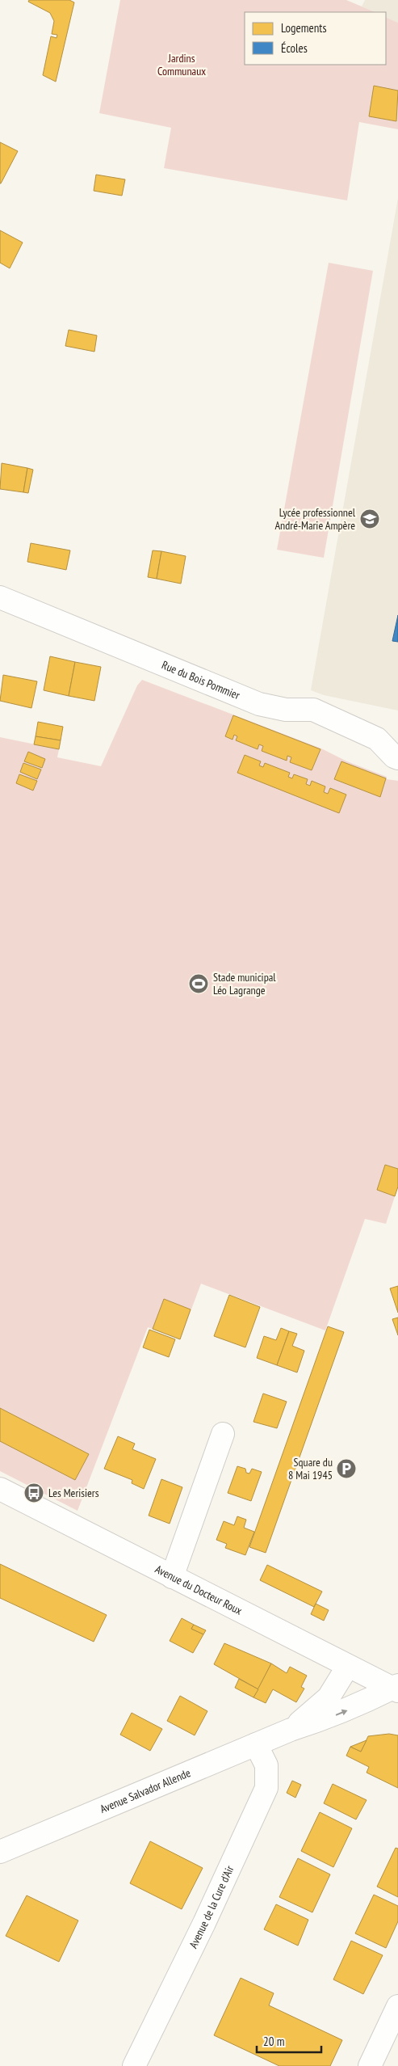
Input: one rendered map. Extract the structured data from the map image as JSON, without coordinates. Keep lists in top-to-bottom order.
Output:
{
  "streets": {
    "street": [
      "Rue du Bois Pommier",
      "Avenue du Docteur Roux",
      "Avenue Salvador Allende",
      "Avenue de la Cure d'Air"
    ]
  },
  "crossings": [
    ["Avenue du Docteur Roux", "Avenue Salvador Allende"],
    ["Avenue Salvador Allende", "Avenue de la Cure d'Air"]
  ],
  "parks": ["Jardins Communaux"],
  "places": {
    "school or university": ["Lycée professionnel André-Marie Ampère"],
    "sports": ["Stade municipal Léo Lagrange"],
    "parking": ["Square du 8 Mai 1945"],
    "bus stop": ["Les Merisiers"]
  },
  "legend": ["Logements", "Écoles"],
  "scale_bar": "20 m"
}
